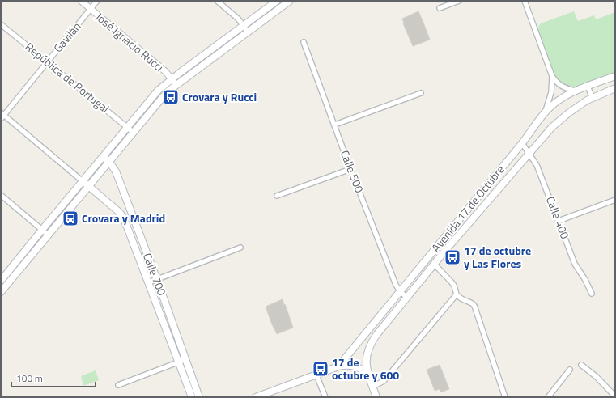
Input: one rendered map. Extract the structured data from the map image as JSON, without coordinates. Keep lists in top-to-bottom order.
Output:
{
  "streets": {
    "main road": ["Avenida 17 de Octubre", "Calle 700"],
    "street": [
      "Gavilán",
      "José Ignacio Rucci",
      "República de Portugal",
      "Calle 500",
      "Calle 400"
    ]
  },
  "crossings": [
    ["Gavilán", "José Ignacio Rucci"],
    ["Gavilán", "República de Portugal"],
    ["Calle 500", "Avenida 17 de Octubre"],
    ["Avenida 17 de Octubre", "Calle 400"]
  ],
  "places": {
    "bus stop": [
      "Crovara y Rucci",
      "Crovara y Madrid",
      "17 de octubre y Las Flores",
      "17 de octubre y 600"
    ]
  },
  "scale_bar": "100 m"
}
